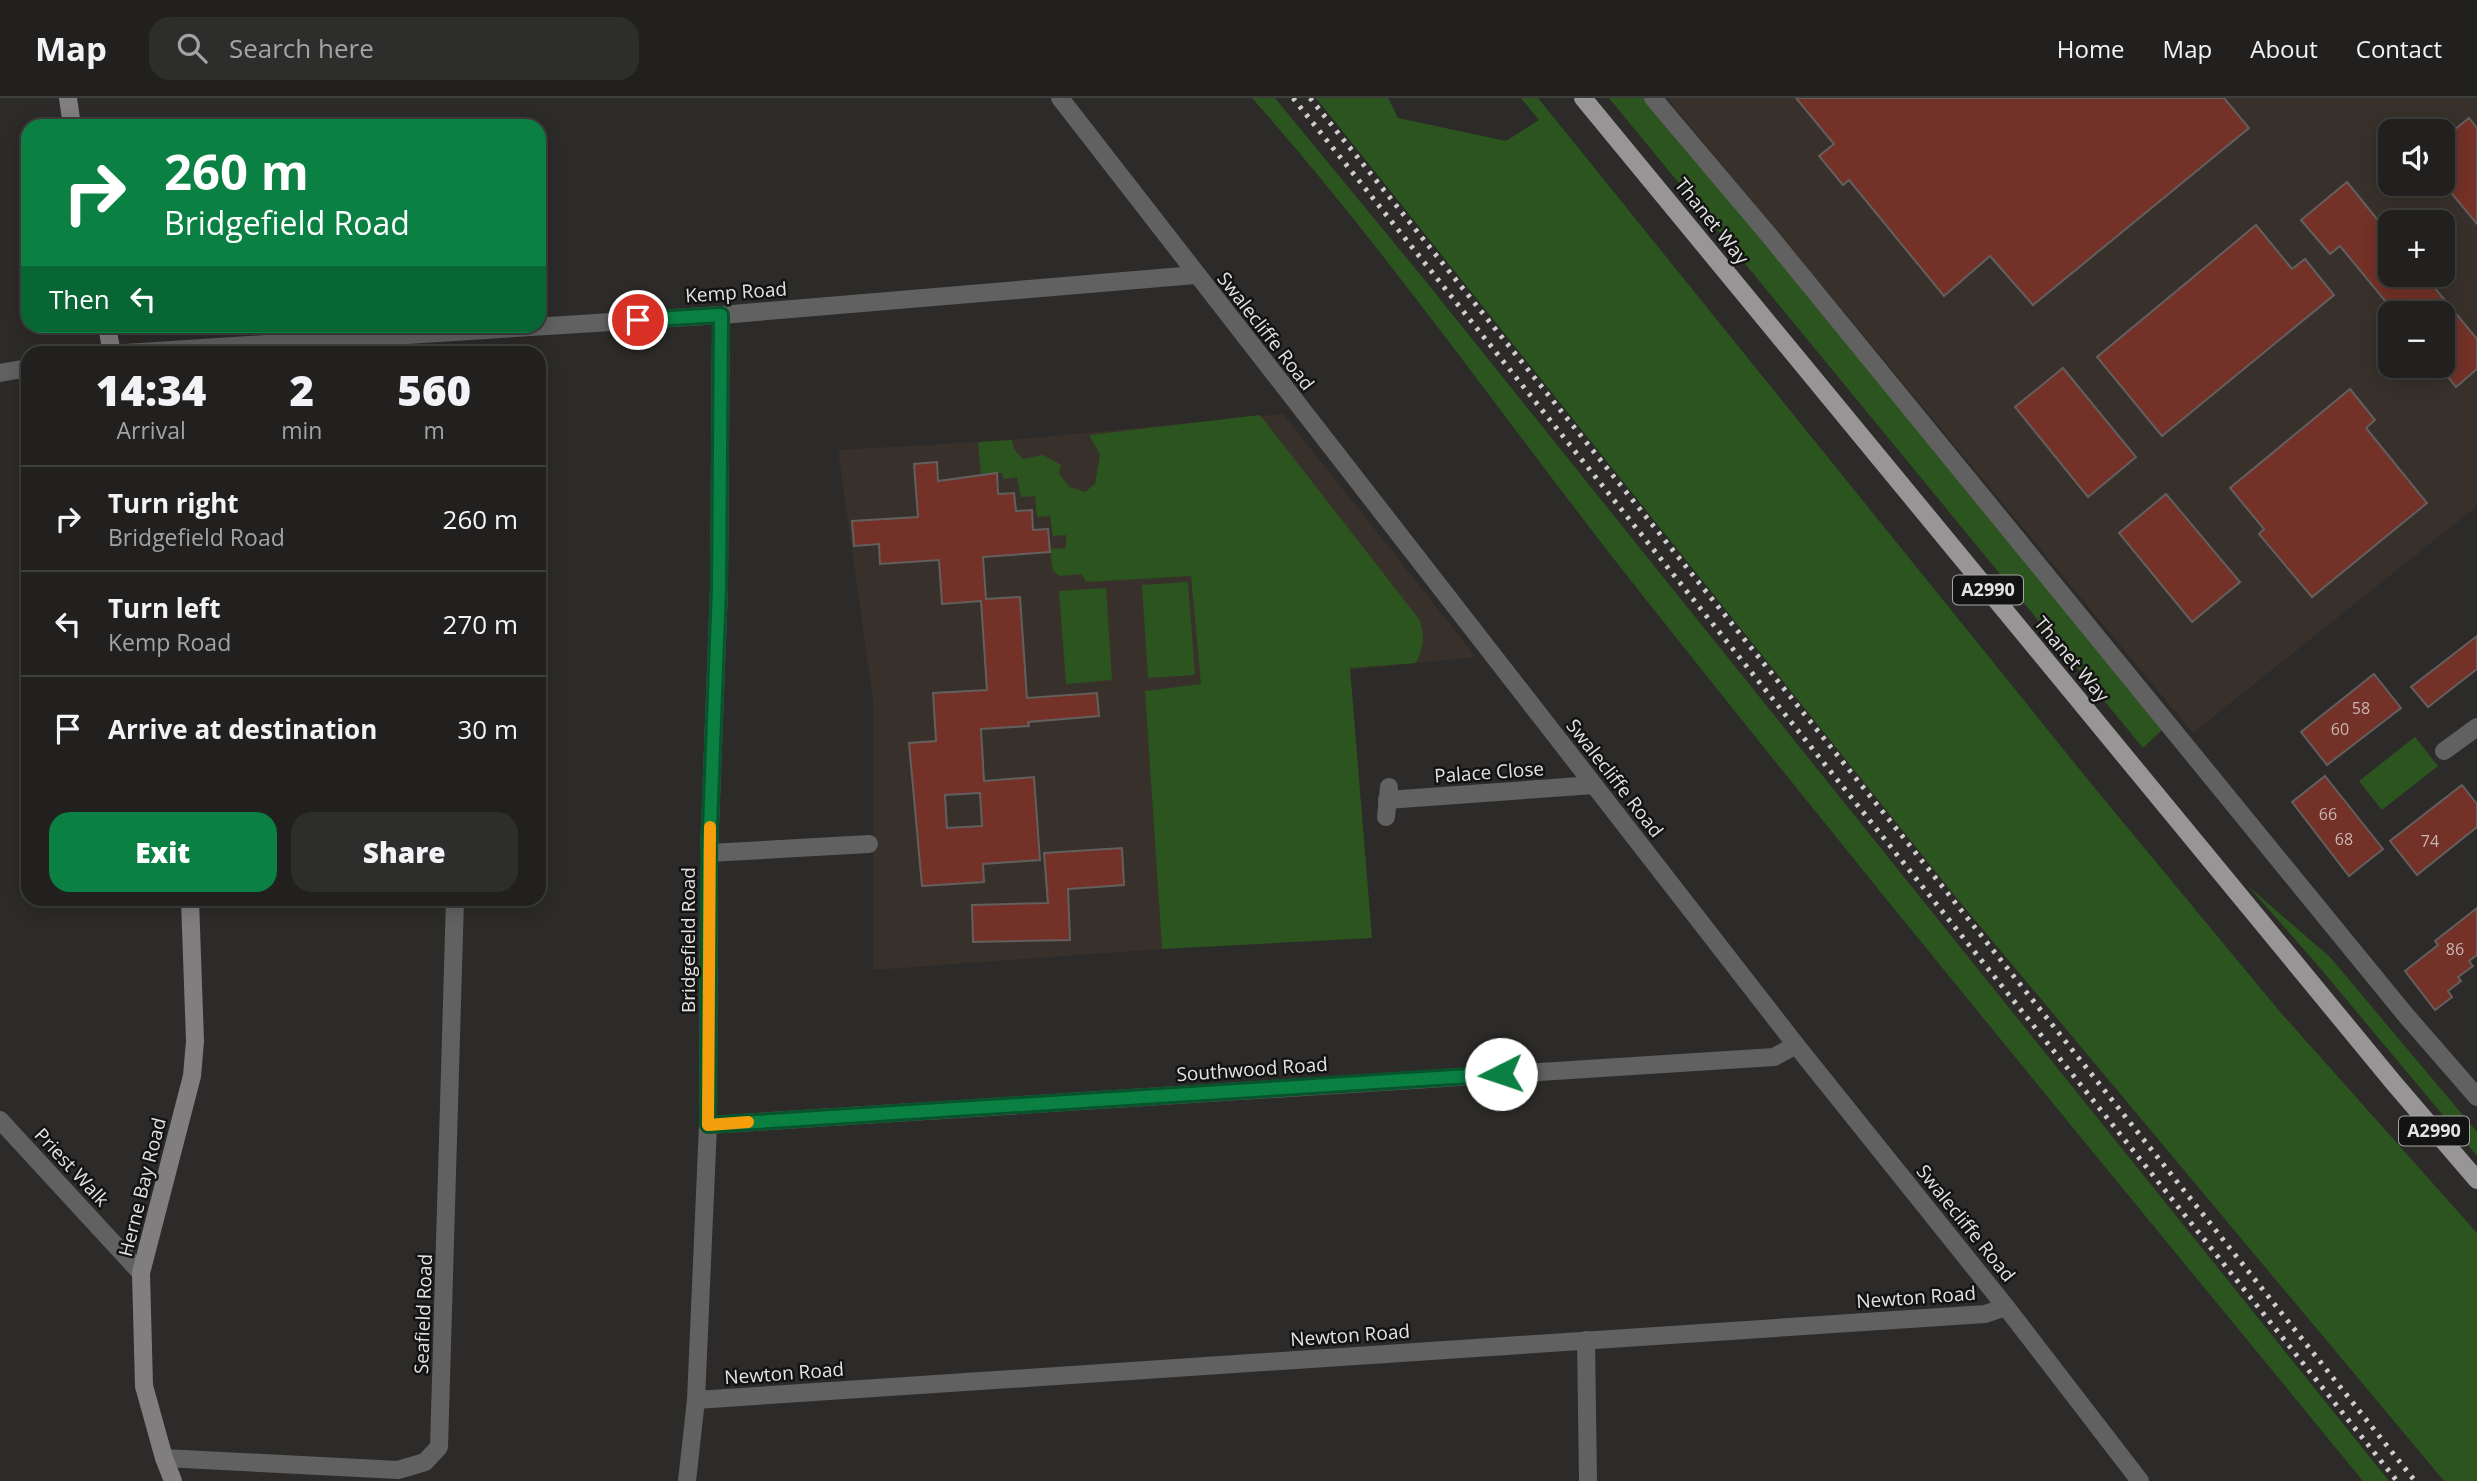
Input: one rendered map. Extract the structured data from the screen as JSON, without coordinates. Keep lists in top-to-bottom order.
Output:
{
  "streets": {
    "main road": ["Thanet Way", "A2990", "Herne Bay Road"],
    "street": [
      "Kemp Road",
      "Swalecliffe Road",
      "Palace Close",
      "Bridgefield Road",
      "Southwood Road",
      "Priest Walk",
      "Newton Road",
      "Seafield Road"
    ]
  },
  "crossings": [
    ["Kemp Road", "Swalecliffe Road"],
    ["Kemp Road", "Bridgefield Road"],
    ["Swalecliffe Road", "Palace Close"],
    ["Swalecliffe Road", "Southwood Road"],
    ["Swalecliffe Road", "Newton Road"],
    ["Bridgefield Road", "Southwood Road"],
    ["Bridgefield Road", "Newton Road"],
    ["Priest Walk", "Herne Bay Road"],
    ["Herne Bay Road", "Seafield Road"]
  ],
  "house_numbers": [
    "58",
    "60",
    "66",
    "68",
    "74",
    "86"
  ],
  "page": {
    "header": "Map",
    "search": "Search here",
    "nav": [
      "Home",
      "Map",
      "About",
      "Contact"
    ],
    "map_buttons": ["+", "−"],
    "turn": ["260 m", "Bridgefield Road"],
    "then": "Then",
    "eta": [
      "14:34",
      "Arrival",
      "2",
      "min",
      "560",
      "m"
    ],
    "list": [
      {
        "name": "Turn right",
        "note": "Bridgefield Road",
        "value": "260 m"
      },
      {
        "name": "Turn left",
        "note": "Kemp Road",
        "value": "270 m"
      },
      {
        "name": "Arrive at destination",
        "value": "30 m"
      }
    ],
    "buttons": ["Exit", "Share"]
  }
}
